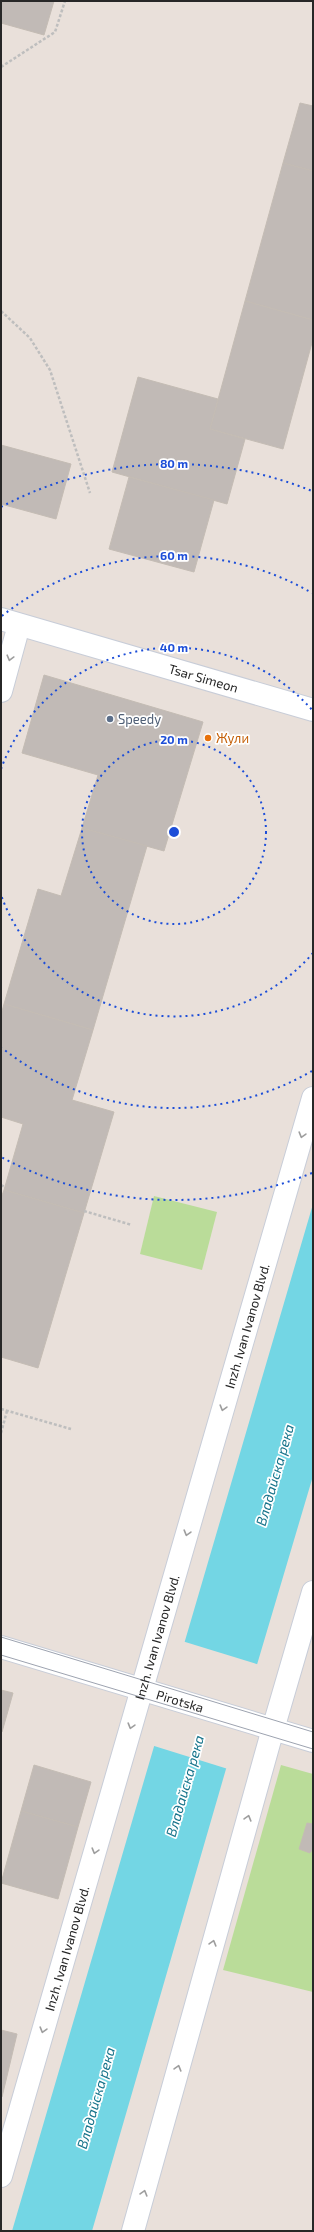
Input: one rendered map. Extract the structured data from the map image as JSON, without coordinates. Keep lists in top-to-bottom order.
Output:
{
  "streets": {
    "street": ["Tsar Simeon", "Inzh. Ivan Ivanov Blvd.", "Pirotska"]
  },
  "crossings": [
    ["Inzh. Ivan Ivanov Blvd.", "Pirotska"]
  ],
  "water": ["Владайска река"],
  "places": ["Speedy", "Жули"],
  "rings": [
    "80 m",
    "60 m",
    "40 m",
    "20 m"
  ]
}
